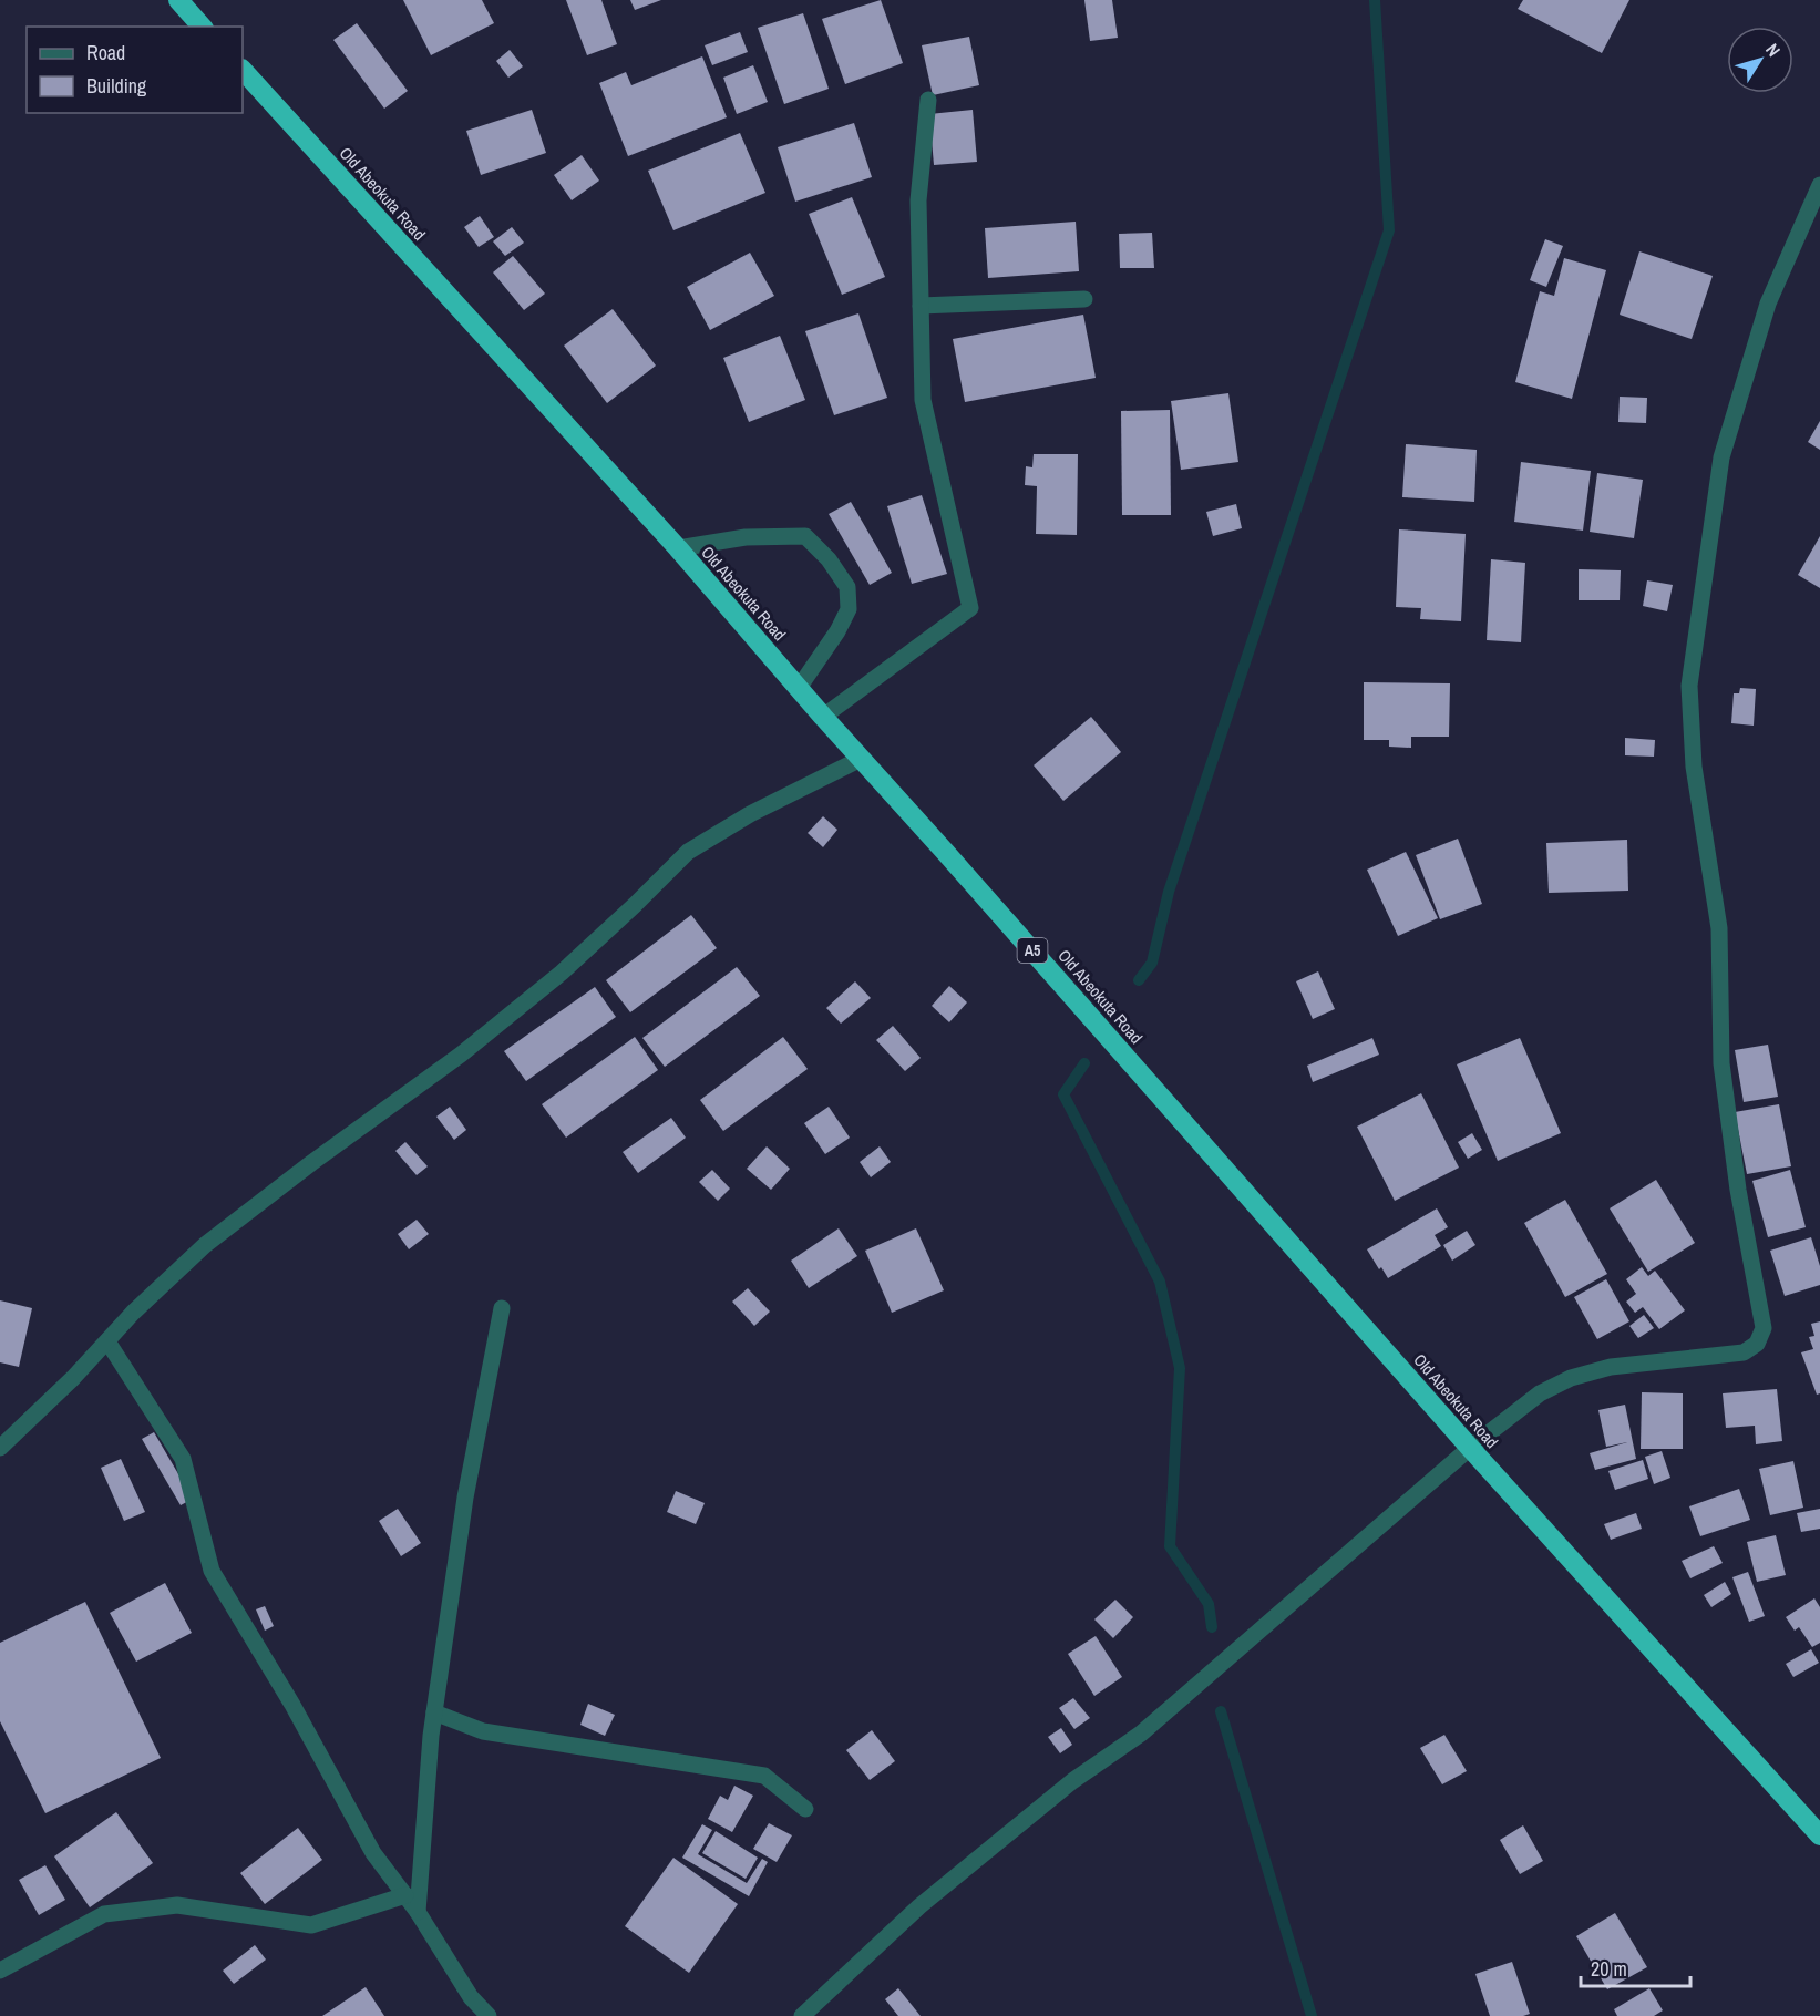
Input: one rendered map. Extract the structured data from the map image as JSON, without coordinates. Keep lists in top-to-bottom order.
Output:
{
  "streets": {
    "highway": ["Old Abeokuta Road", "A5"]
  },
  "legend": ["Road", "Building"],
  "scale_bar": "20 m",
  "north": "top right"
}
